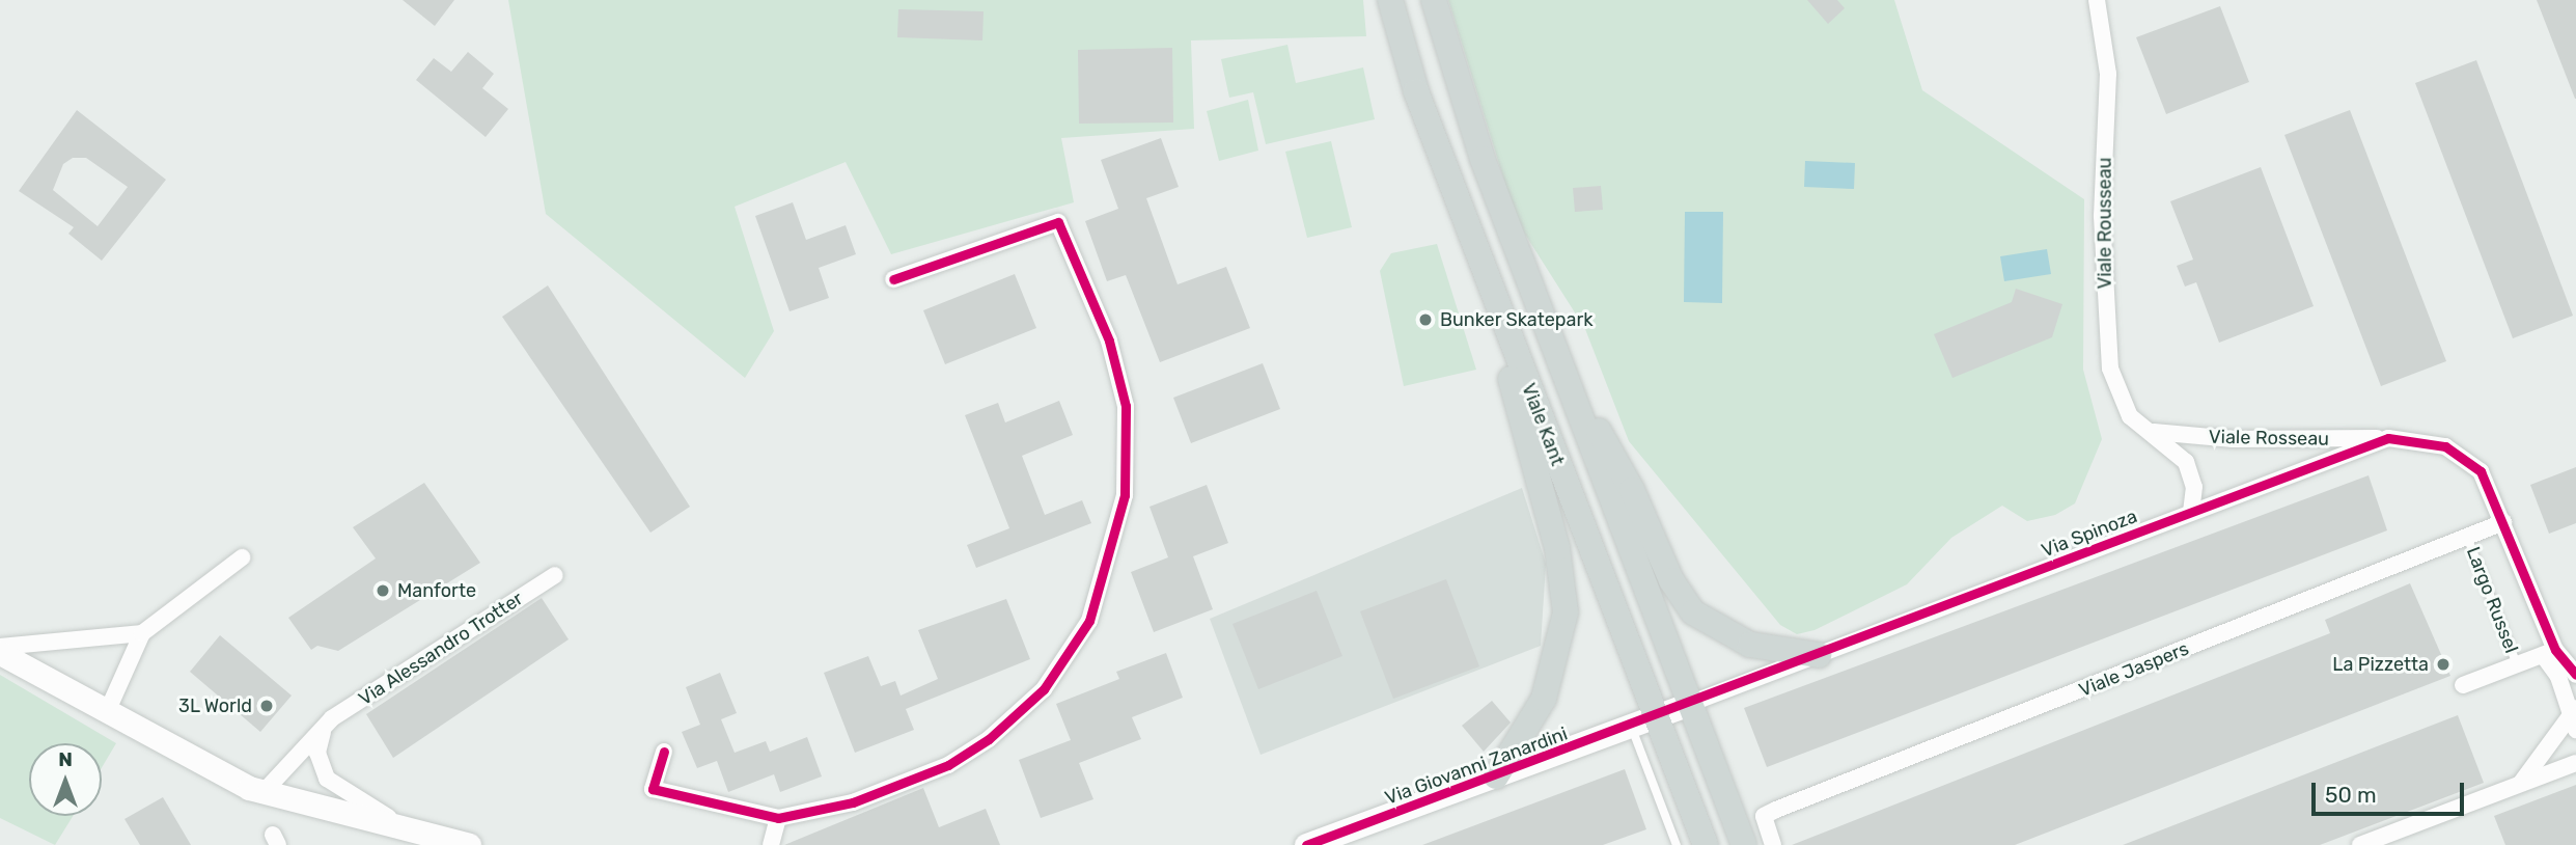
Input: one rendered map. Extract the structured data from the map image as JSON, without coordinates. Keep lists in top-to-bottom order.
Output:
{
  "streets": {
    "main road": ["Viale Kant"],
    "street": [
      "Viale Rousseau",
      "Viale Rosseau",
      "Via Spinoza",
      "Largo Russel",
      "Via Alessandro Trotter",
      "Viale Jaspers",
      "Via Giovanni Zanardini"
    ]
  },
  "crossings": [
    ["Viale Rousseau", "Viale Rosseau"],
    ["Viale Rousseau", "Via Spinoza"],
    ["Viale Kant", "Via Spinoza"],
    ["Viale Kant", "Via Giovanni Zanardini"],
    ["Viale Rosseau", "Via Spinoza"],
    ["Via Spinoza", "Largo Russel"],
    ["Via Spinoza", "Viale Jaspers"],
    ["Via Spinoza", "Via Giovanni Zanardini"],
    ["Largo Russel", "Viale Jaspers"]
  ],
  "places": [
    "Bunker Skatepark",
    "Manforte",
    "La Pizzetta",
    "3L World"
  ],
  "scale_bar": "50 m",
  "north": "top"
}
